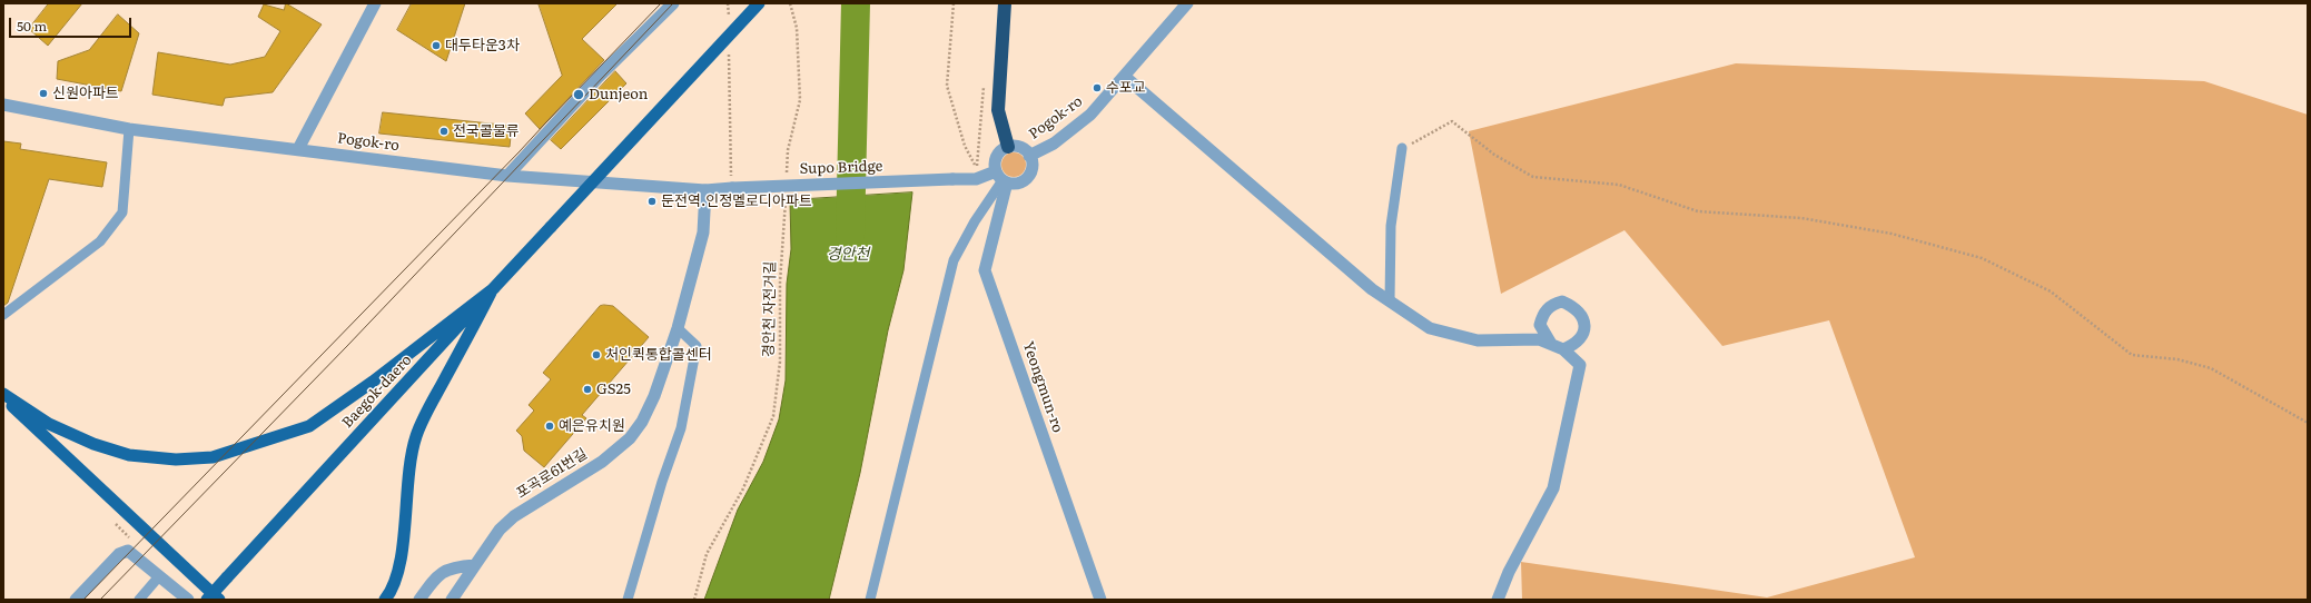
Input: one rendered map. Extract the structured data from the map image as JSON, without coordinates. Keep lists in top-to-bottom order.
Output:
{
  "streets": {
    "main road": ["Baegok-daero"],
    "street": [
      "Pogok-ro",
      "Supo Bridge",
      "Yeongmun-ro",
      "포곡로61번길"
    ],
    "path": ["경안천 자전거길"]
  },
  "crossings": [
    ["Pogok-ro", "Supo Bridge"],
    ["Pogok-ro", "Yeongmun-ro"],
    ["Pogok-ro", "포곡로61번길"]
  ],
  "water": ["경안천"],
  "places": [
    "대두타운3차",
    "수포교",
    "신원아파트",
    "Dunjeon",
    "전국콜물류",
    "둔전역.인정멜로디아파트",
    "처인퀵통합콜센터",
    "GS25",
    "예은유치원"
  ],
  "scale_bar": "50 m"
}
